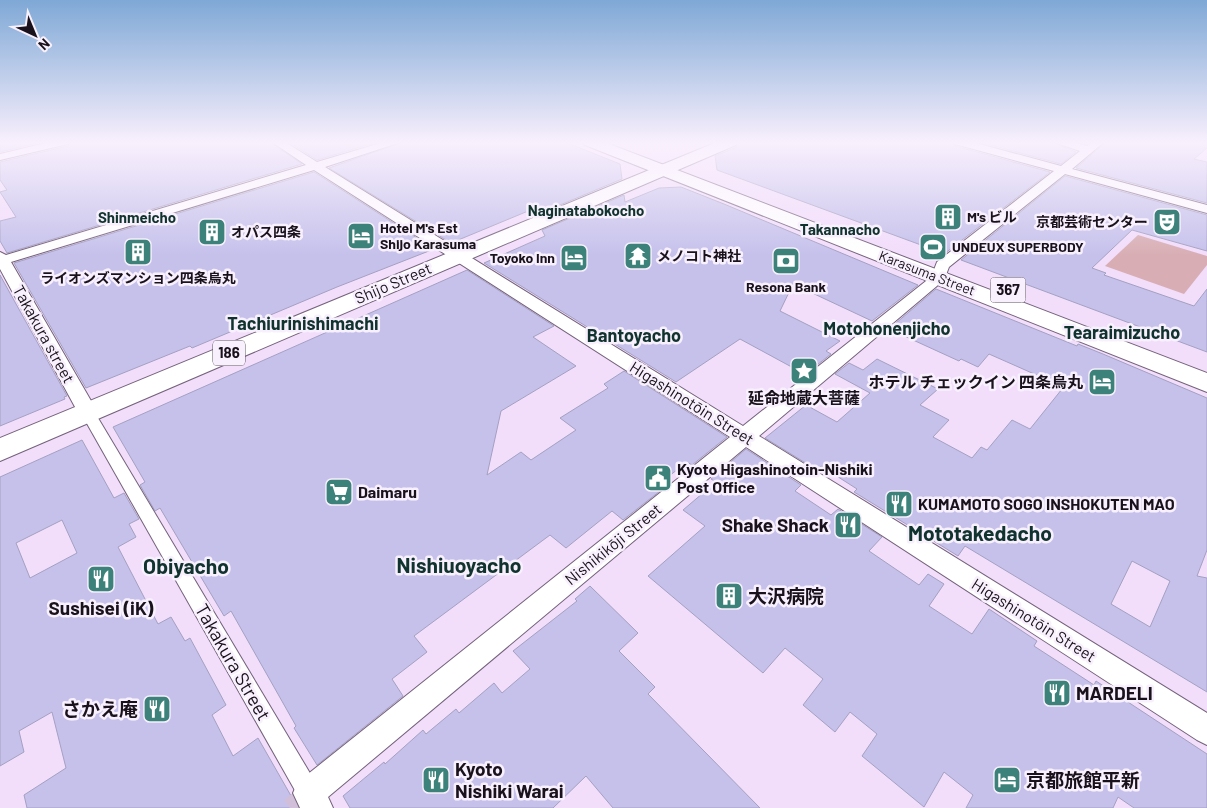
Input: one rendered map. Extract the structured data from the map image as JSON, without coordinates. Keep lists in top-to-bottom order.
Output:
{
  "streets": {
    "main road": [
      "Karasuma Street",
      "Shijo Street",
      "367",
      "186"
    ],
    "street": [
      "Takakura street",
      "Higashinotōin Street",
      "Nishikikōji Street",
      "Takakura Street"
    ]
  },
  "crossings": [
    ["Karasuma Street", "Nishikikōji Street"],
    ["Shijo Street", "Takakura street"],
    ["Shijo Street", "Higashinotōin Street"],
    ["Shijo Street", "Takakura Street"],
    ["Takakura street", "Takakura Street"],
    ["Higashinotōin Street", "Nishikikōji Street"],
    ["Nishikikōji Street", "Takakura Street"]
  ],
  "districts": [
    "Naginatabokocho",
    "Shinmeicho",
    "Takannacho",
    "Tachiurinishimachi",
    "Motohonenjicho",
    "Tearaimizucho",
    "Bantoyacho",
    "Mototakedacho",
    "Nishiuoyacho",
    "Obiyacho"
  ],
  "places": {
    "building": [
      "M's ビル",
      "オパス四条",
      "ライオンズマンション四条烏丸",
      "大沢病院"
    ],
    "theatre": ["京都芸術センター"],
    "hotel": [
      "Hotel M's Est Shijo Karasuma",
      "Toyoko Inn",
      "ホテル チェックイン 四条烏丸",
      "京都旅館平新"
    ],
    "sports": ["UNDEUX SUPERBODY"],
    "temple": ["メノコト神社"],
    "bank": ["Resona Bank"],
    "place": ["延命地蔵大菩薩"],
    "public building": ["Kyoto Higashinotoin-Nishiki Post Office"],
    "supermarket": ["Daimaru"],
    "restaurant": [
      "KUMAMOTO SOGO INSHOKUTEN MAO",
      "Shake Shack",
      "Sushisei (iK)",
      "MARDELI",
      "さかえ庵",
      "Kyoto Nishiki Warai"
    ]
  },
  "north": "bottom right"
}
